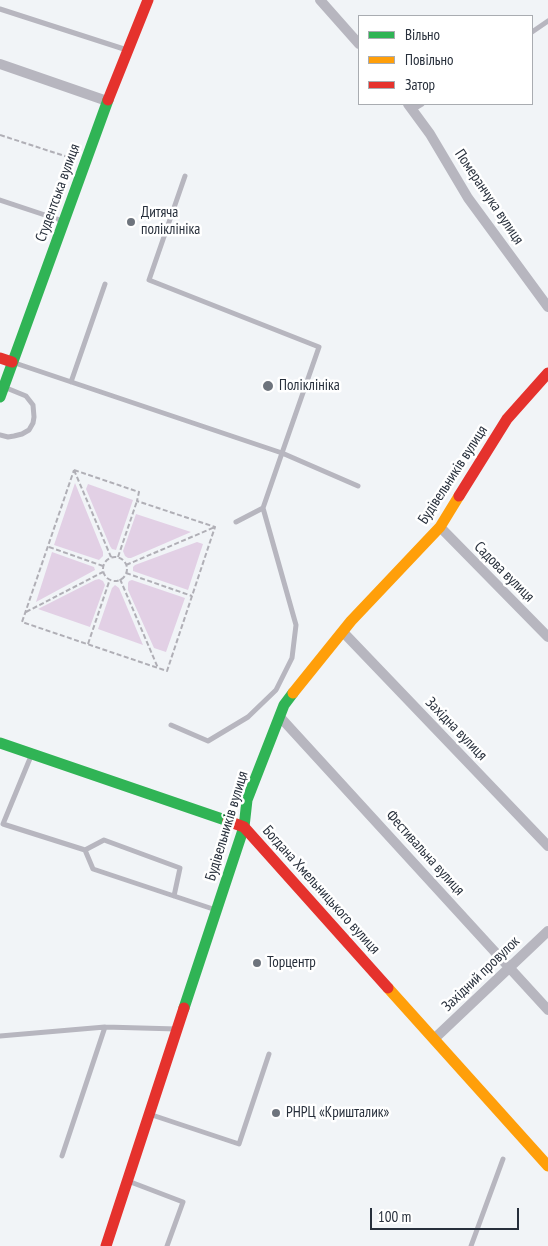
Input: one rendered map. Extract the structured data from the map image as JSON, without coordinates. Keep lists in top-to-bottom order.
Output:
{
  "streets": {
    "street": [
      "Студентська вулиця",
      "Померанчука вулиця",
      "Будівельників вулиця",
      "Садова вулиця",
      "Західна вулиця",
      "Фестивальна вулиця",
      "Богдана Хмельницького вулиця",
      "Західний провулок"
    ]
  },
  "crossings": [
    ["Будівельників вулиця", "Садова вулиця"],
    ["Будівельників вулиця", "Західна вулиця"],
    ["Будівельників вулиця", "Фестивальна вулиця"],
    ["Будівельників вулиця", "Богдана Хмельницького вулиця"],
    ["Фестивальна вулиця", "Західний провулок"],
    ["Богдана Хмельницького вулиця", "Західний провулок"]
  ],
  "places": [
    "Дитяча поліклініка",
    "Поліклініка",
    "Торцентр",
    "РНРЦ «Кришталик»"
  ],
  "legend": ["Вільно", "Повільно", "Затор"],
  "scale_bar": "100 m"
}
